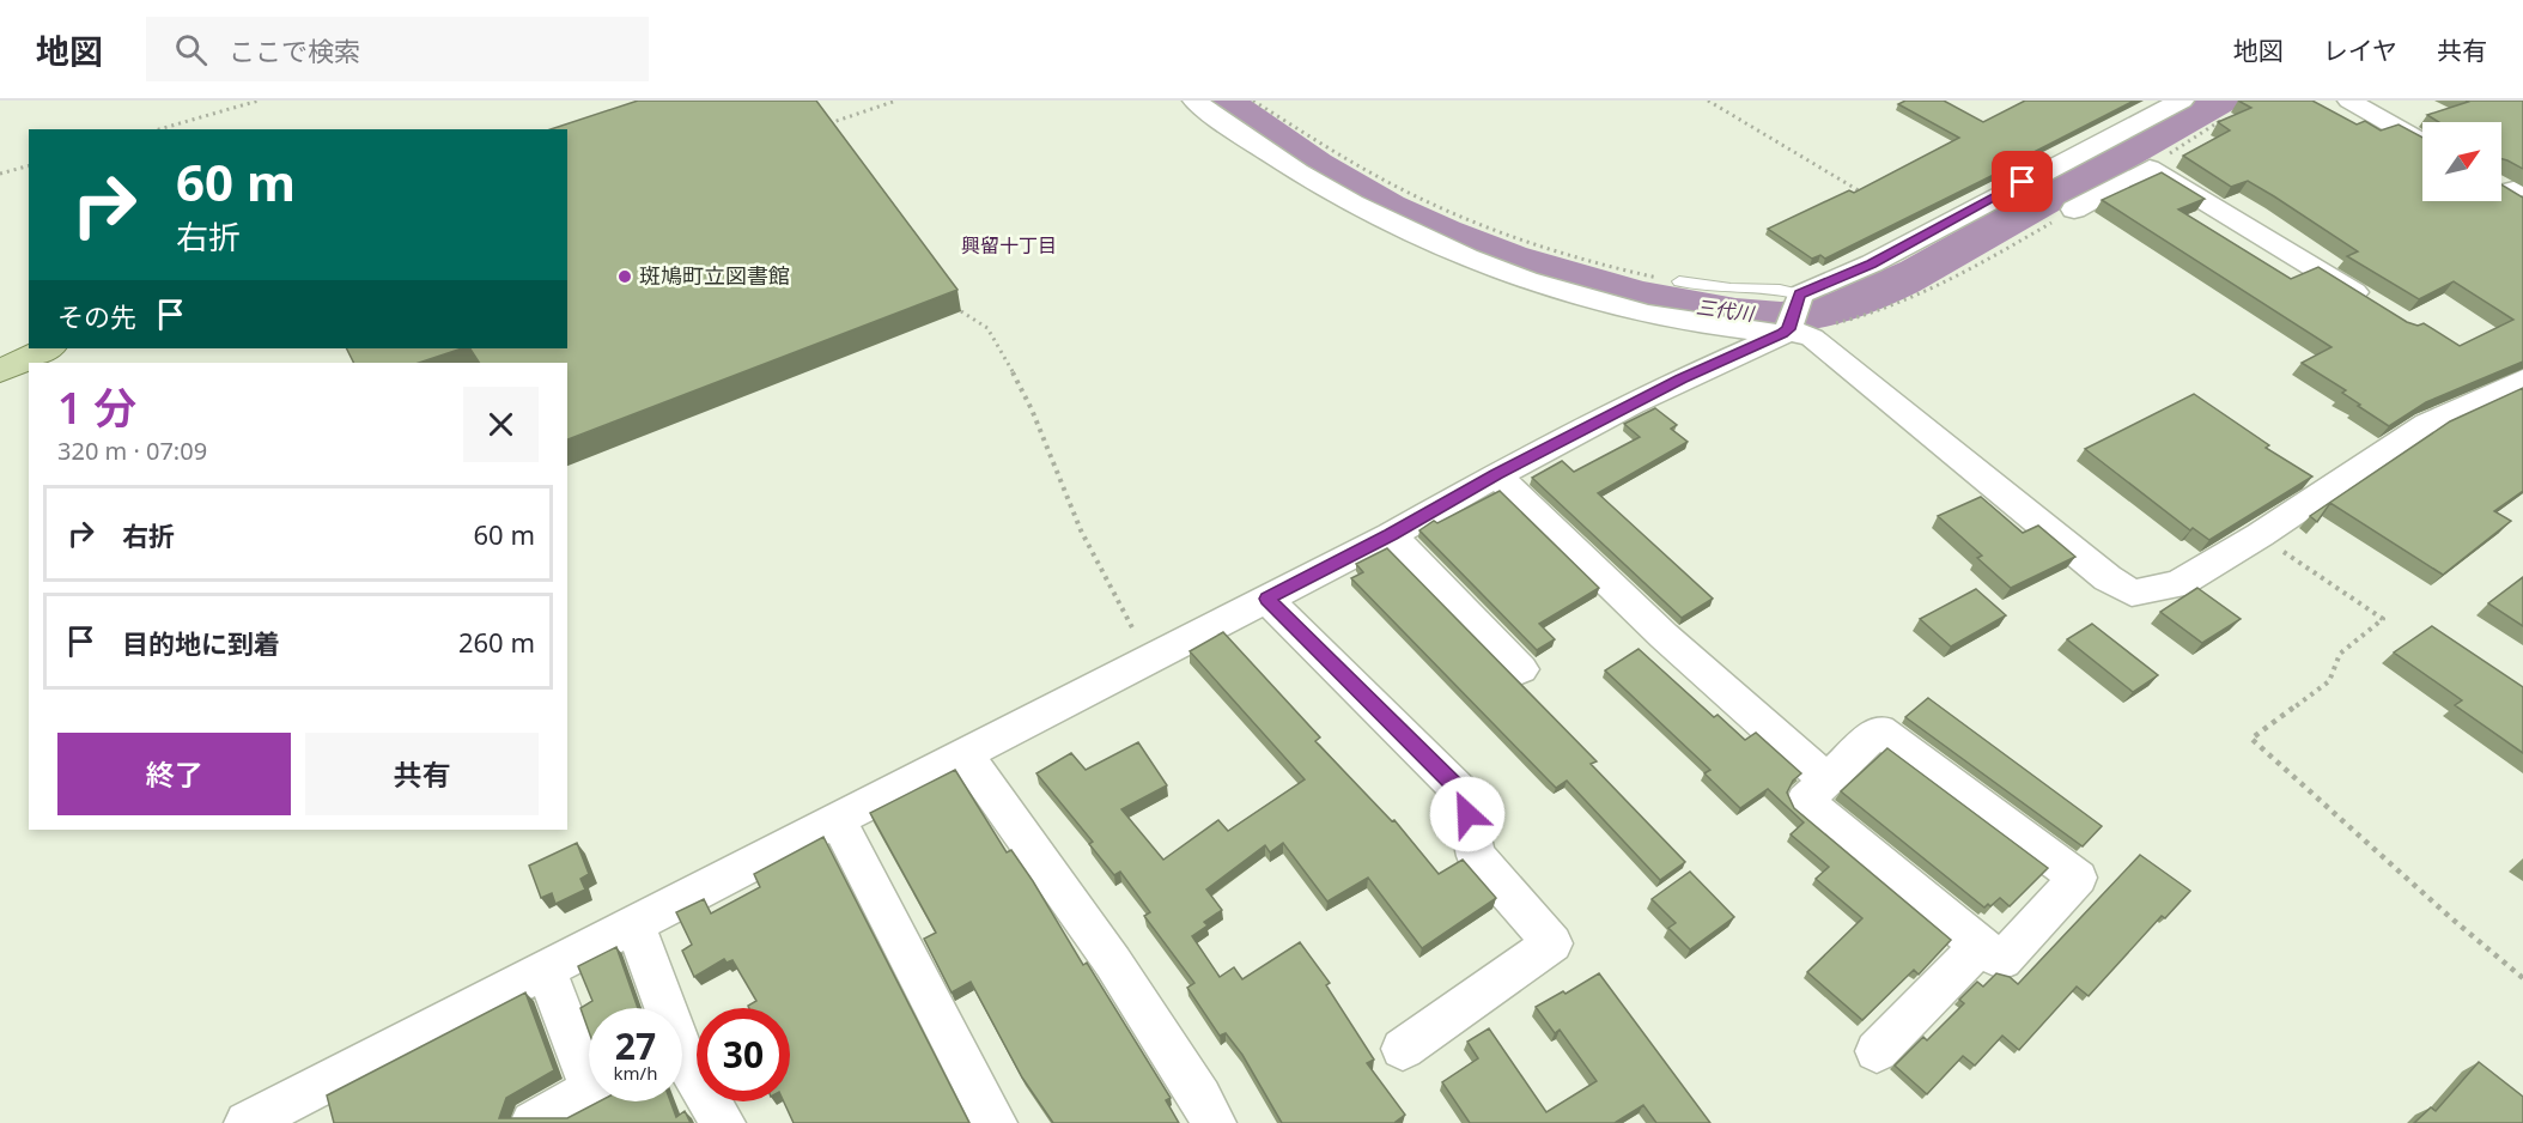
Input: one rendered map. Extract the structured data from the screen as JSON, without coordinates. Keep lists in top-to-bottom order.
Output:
{
  "districts": ["興留十丁目"],
  "water": ["三代川"],
  "places": ["斑鳩町立図書館"],
  "north": "top right",
  "page": {
    "header": "地図",
    "search": "ここで検索",
    "nav": ["地図", "レイヤ", "共有"],
    "turn": ["60 m", "右折"],
    "then": "その先",
    "heading": ["1 分", "320 m · 07:09"],
    "list": [
      {
        "name": "右折",
        "value": "60 m"
      },
      {
        "name": "目的地に到着",
        "value": "260 m"
      }
    ],
    "buttons": ["終了", "共有"],
    "speed": "27 km/h",
    "limit": "30"
  }
}
